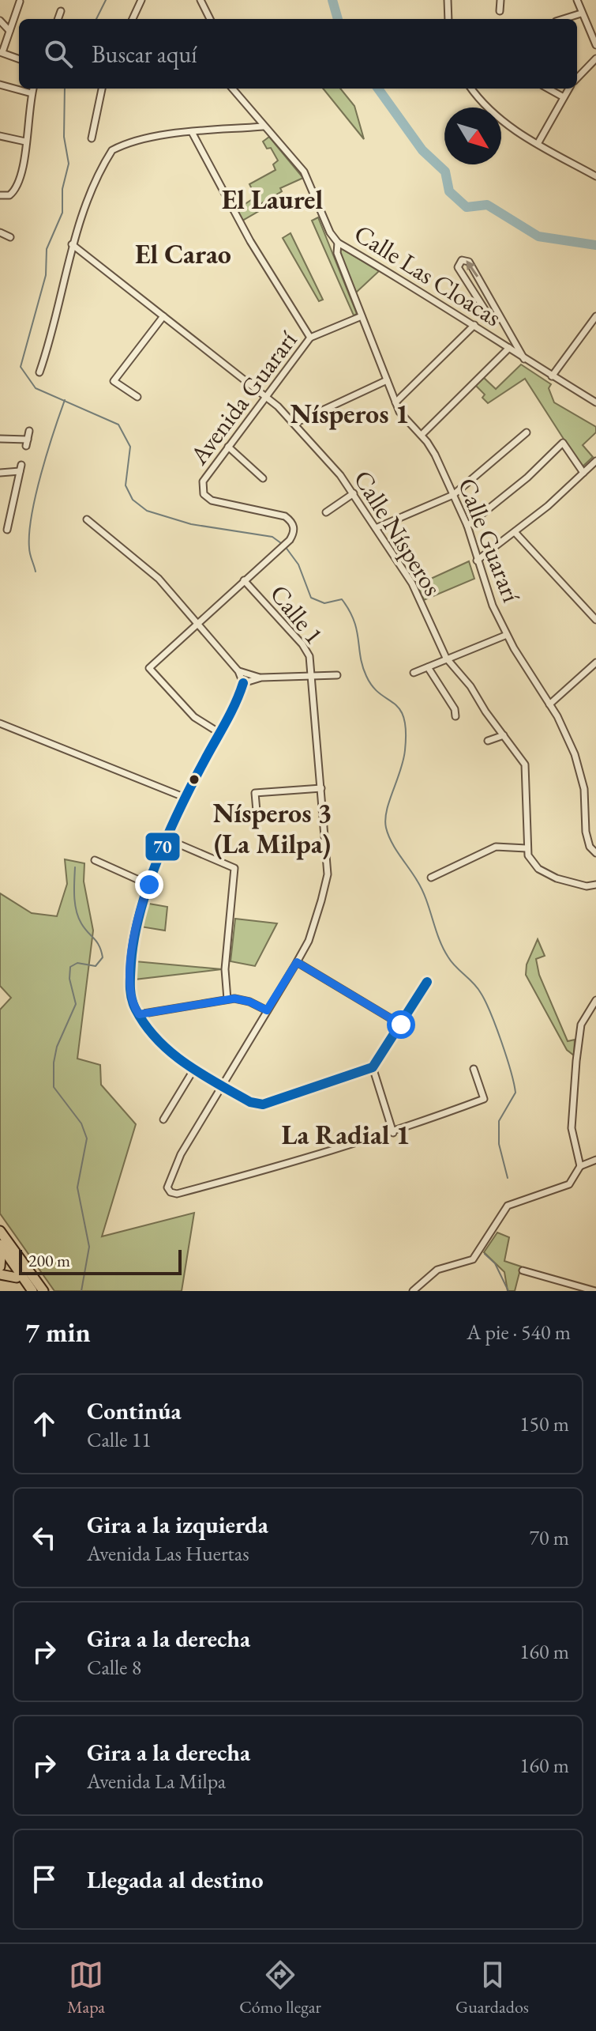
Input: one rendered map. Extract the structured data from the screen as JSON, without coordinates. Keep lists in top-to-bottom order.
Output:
{
  "streets": {
    "street": [
      "Calle Las Cloacas",
      "Avenida Guararí",
      "Calle Nísperos",
      "Calle Guararí",
      "Calle 1"
    ]
  },
  "crossings": [
    ["Calle Las Cloacas", "Calle Guararí"],
    ["Avenida Guararí", "Calle Nísperos"],
    ["Avenida Guararí", "Calle Guararí"],
    ["Avenida Guararí", "Calle 1"]
  ],
  "districts": [
    "El Laurel",
    "El Carao",
    "Nísperos 1",
    "Nísperos 3 (La Milpa)",
    "La Radial 1"
  ],
  "lines": ["transit line 70"],
  "scale_bar": "200 m",
  "north": "bottom right",
  "page": {
    "search": "Buscar aquí",
    "scale": "200 m",
    "heading": ["7 min", "A pie · 540 m"],
    "list": [
      ["Continúa", "Calle 11", "150 m"],
      ["Gira a la izquierda", "Avenida Las Huertas", "70 m"],
      ["Gira a la derecha", "Calle 8", "160 m"],
      ["Gira a la derecha", "Avenida La Milpa", "160 m"],
      "Llegada al destino"
    ],
    "nav": ["Mapa", "Cómo llegar", "Guardados"]
  }
}
